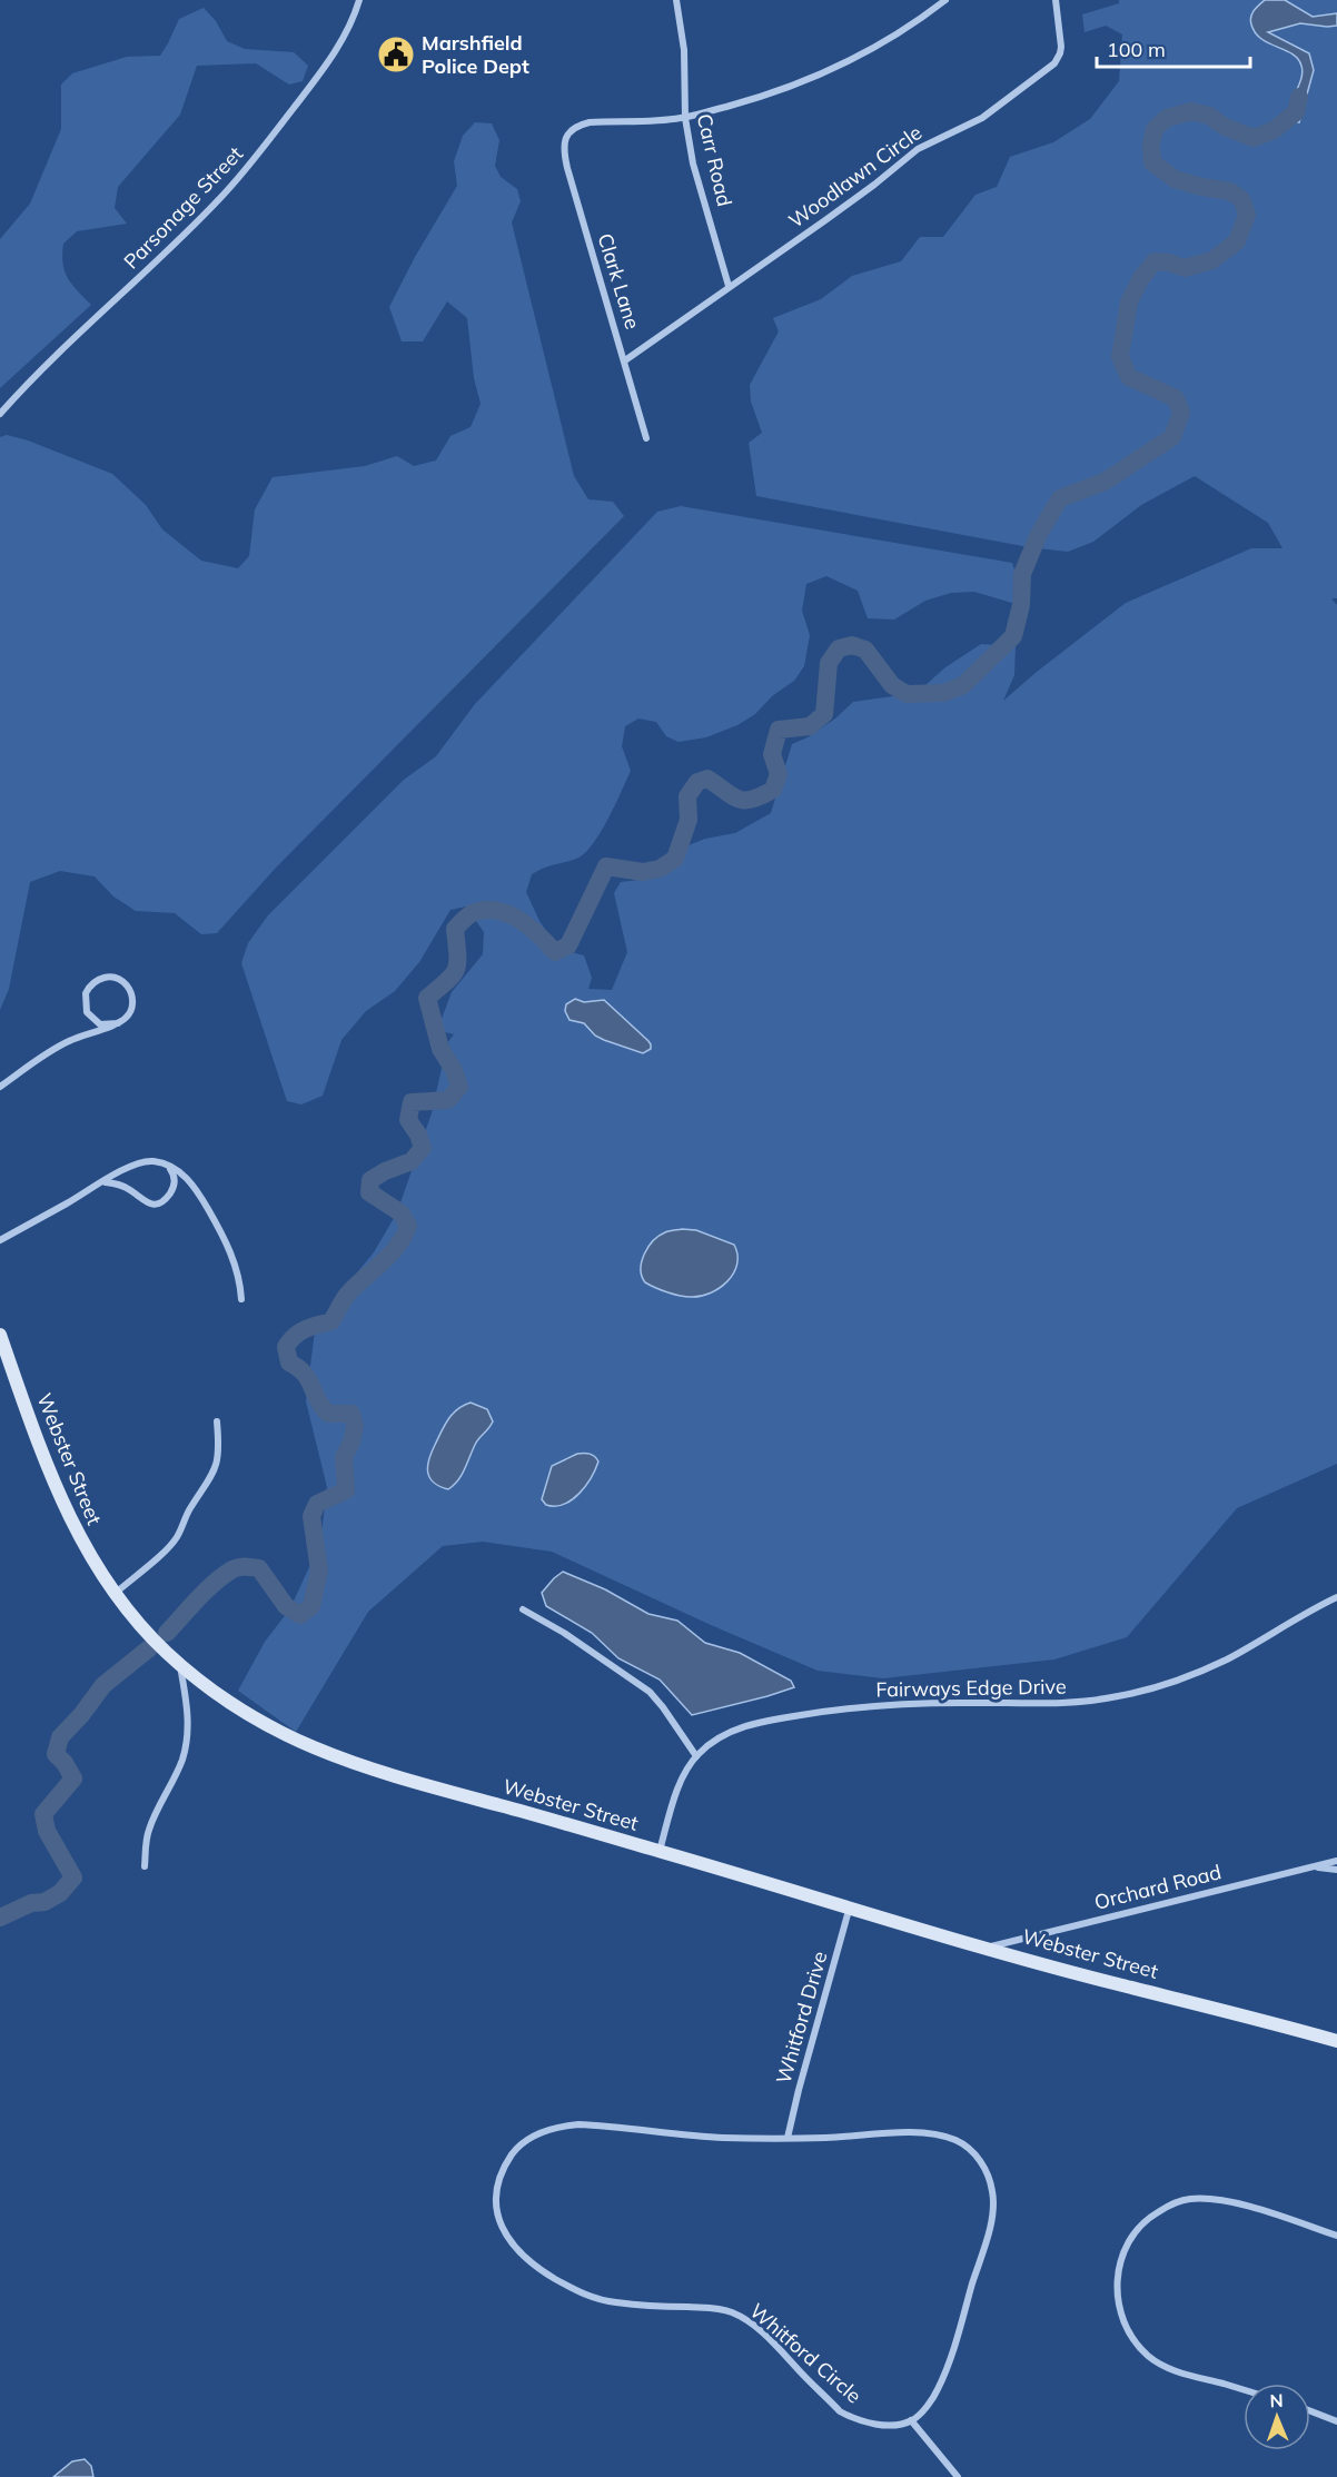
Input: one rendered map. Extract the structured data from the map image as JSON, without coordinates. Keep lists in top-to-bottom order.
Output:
{
  "streets": {
    "street": [
      "Carr Road",
      "Woodlawn Circle",
      "Parsonage Street",
      "Clark Lane",
      "Webster Street",
      "Fairways Edge Drive",
      "Orchard Road",
      "Whitford Drive",
      "Whitford Circle"
    ]
  },
  "crossings": [
    ["Carr Road", "Woodlawn Circle"],
    ["Carr Road", "Clark Lane"],
    ["Woodlawn Circle", "Clark Lane"],
    ["Webster Street", "Fairways Edge Drive"],
    ["Webster Street", "Orchard Road"],
    ["Webster Street", "Whitford Drive"],
    ["Whitford Drive", "Whitford Circle"]
  ],
  "places": {
    "public building": ["Marshfield Police Dept"]
  },
  "scale_bar": "100 m",
  "north": "top"
}
